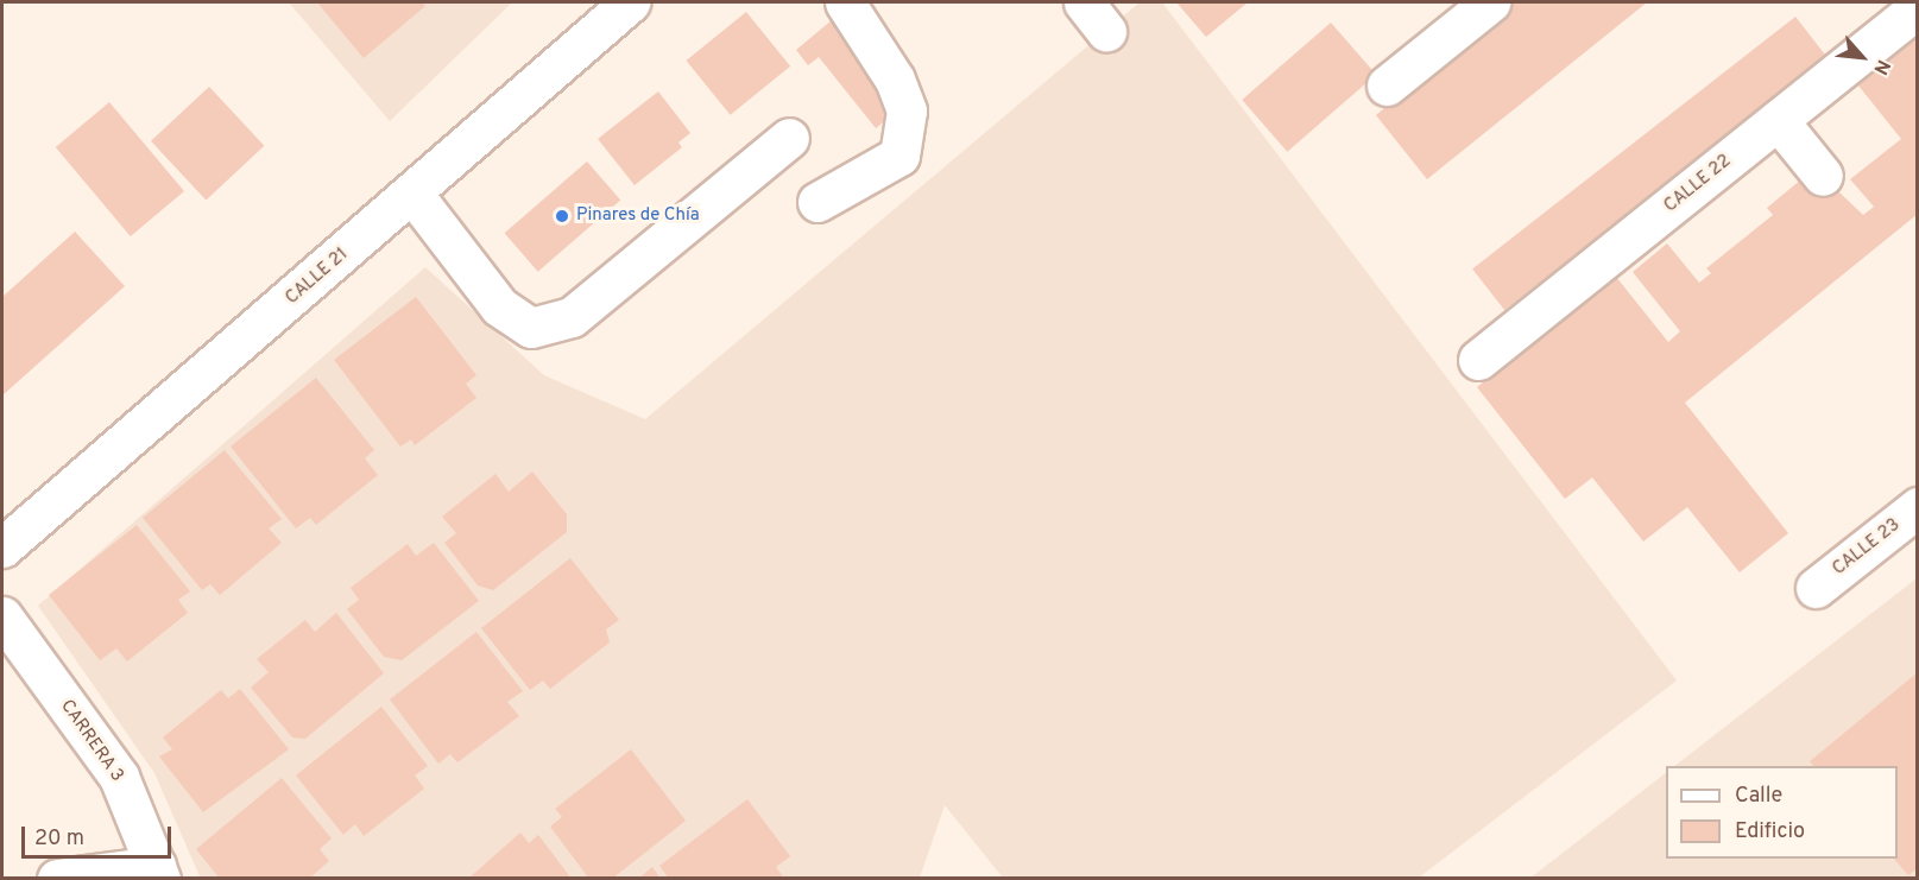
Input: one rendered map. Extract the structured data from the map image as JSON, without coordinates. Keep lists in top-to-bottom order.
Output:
{
  "streets": {
    "street": [
      "CALLE 22",
      "CALLE 21",
      "CALLE 23",
      "CARRERA 3"
    ]
  },
  "places": ["Pinares de Chía"],
  "legend": ["Calle", "Edificio"],
  "scale_bar": "20 m",
  "north": "bottom right"
}
